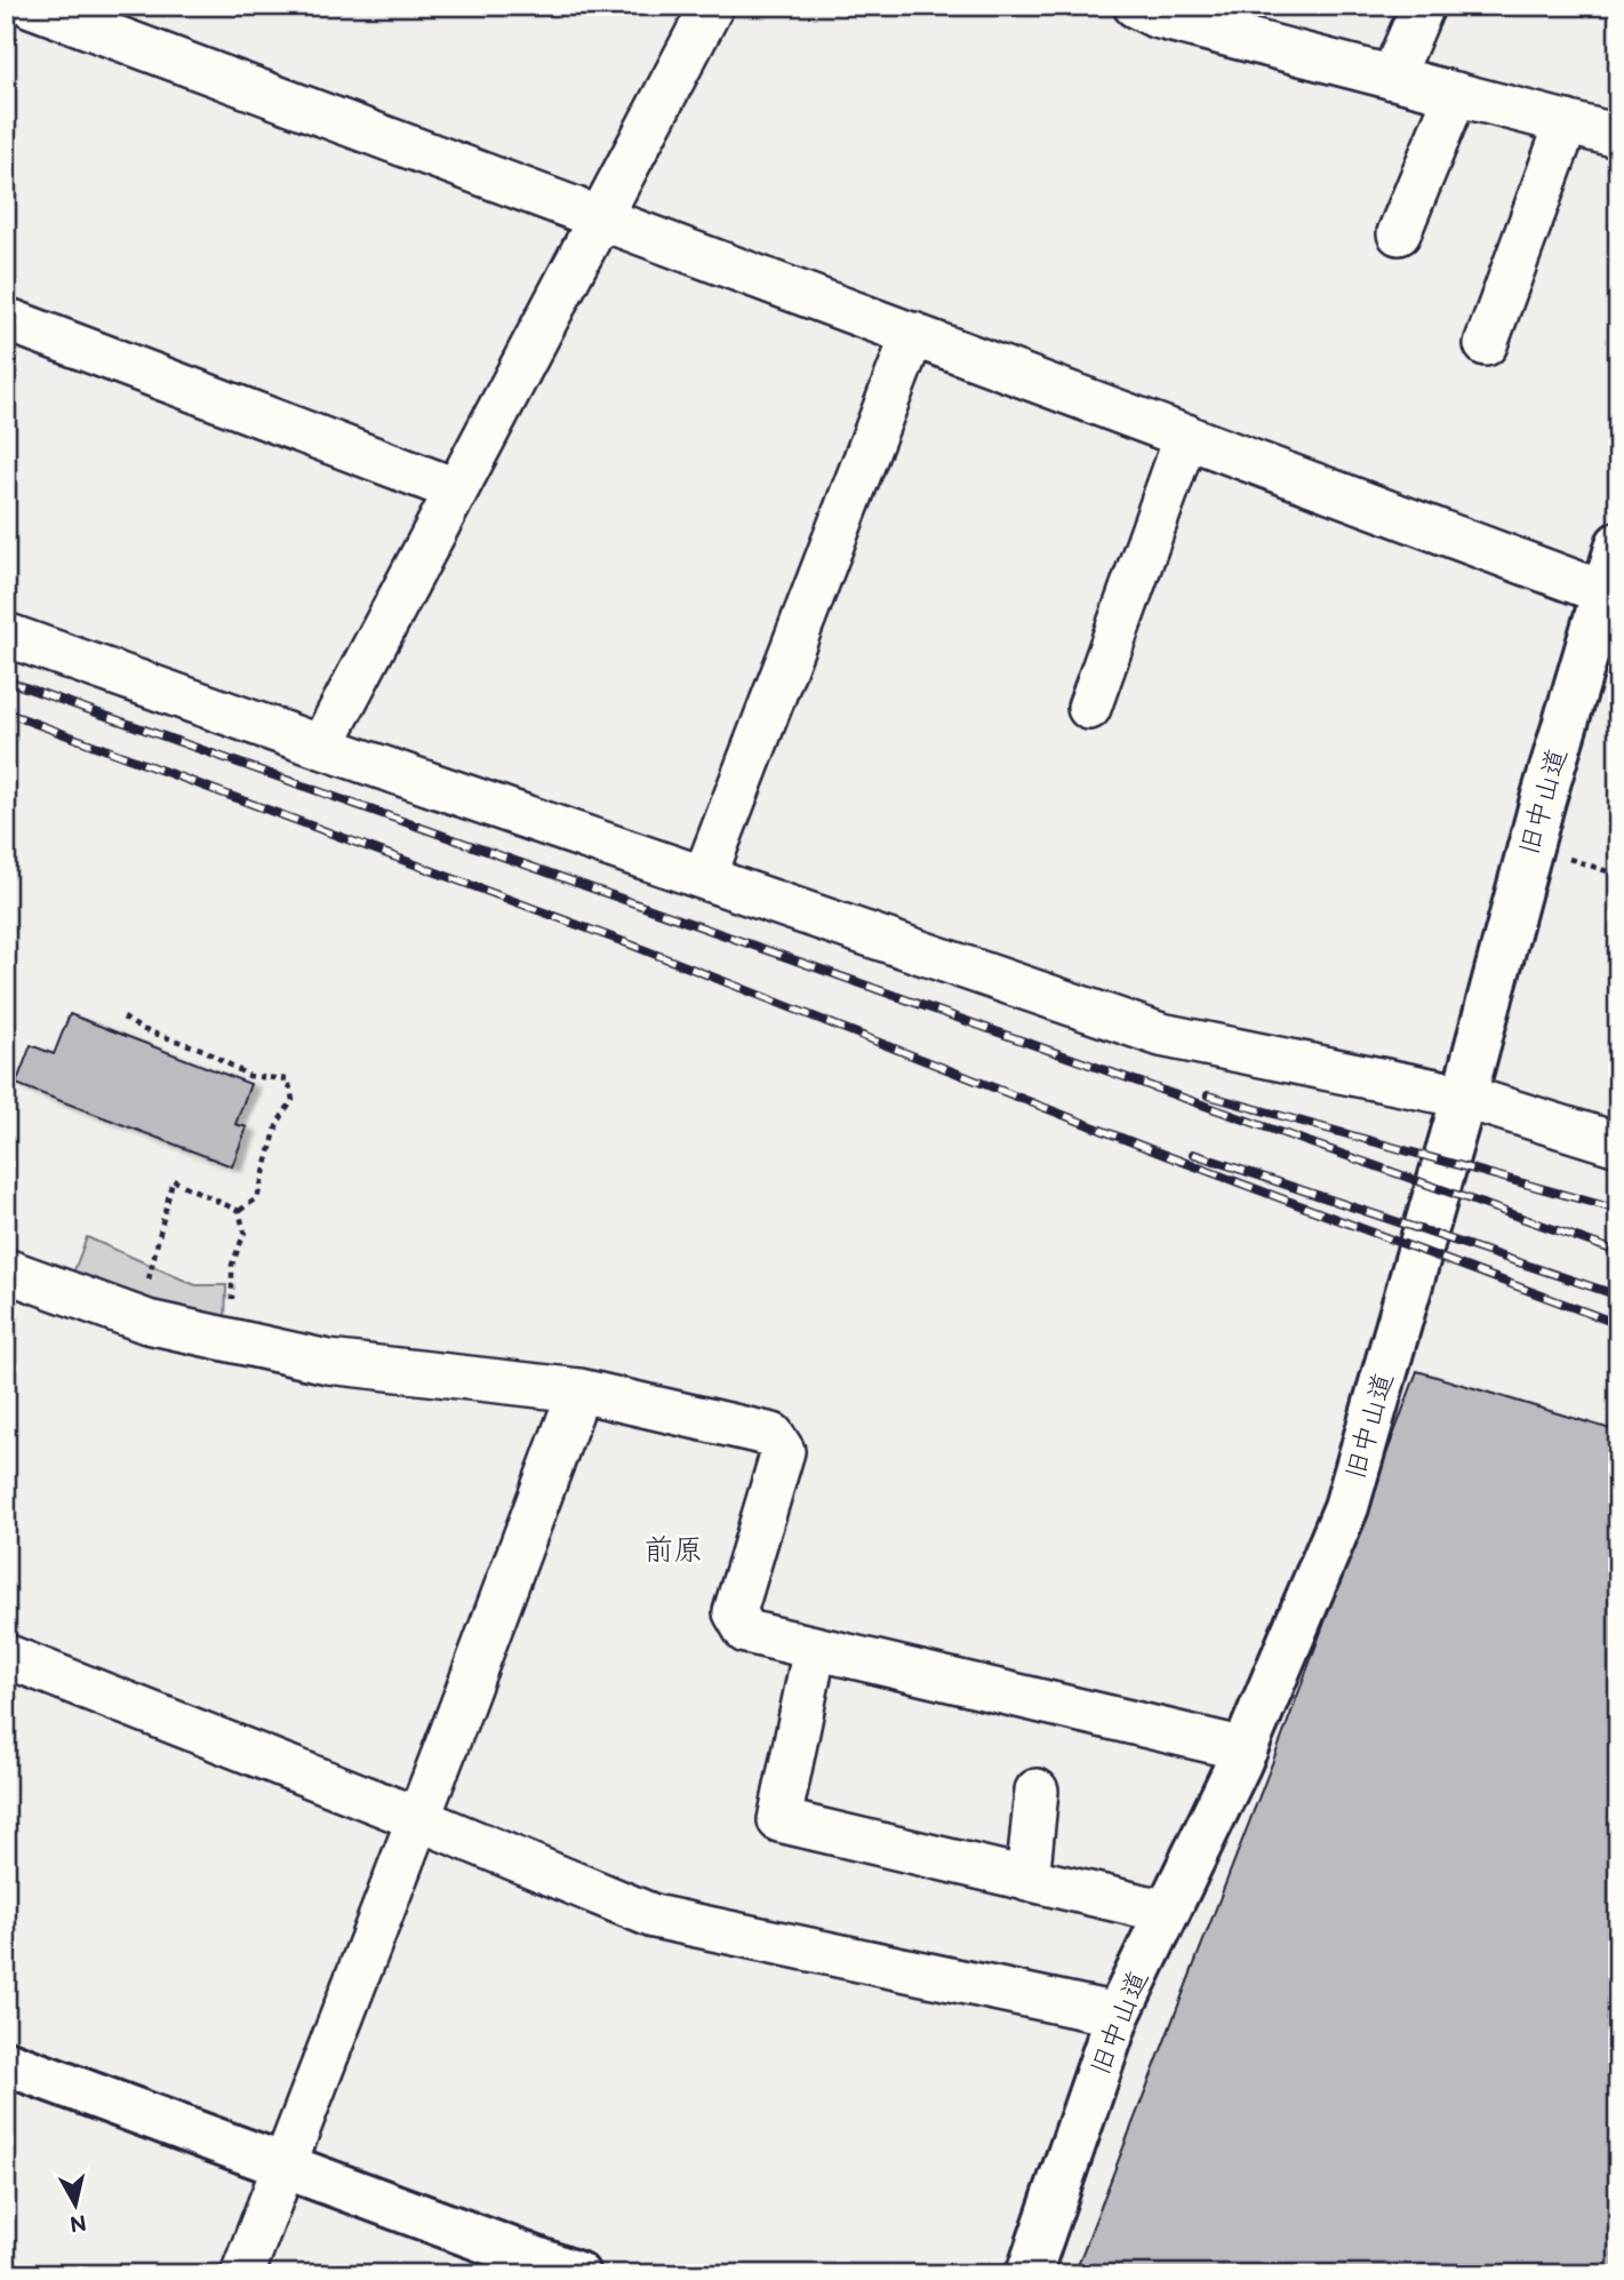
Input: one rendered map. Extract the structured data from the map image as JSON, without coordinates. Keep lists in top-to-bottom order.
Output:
{
  "streets": {
    "street": ["旧中山道"]
  },
  "districts": ["前原"],
  "north": "bottom"
}
